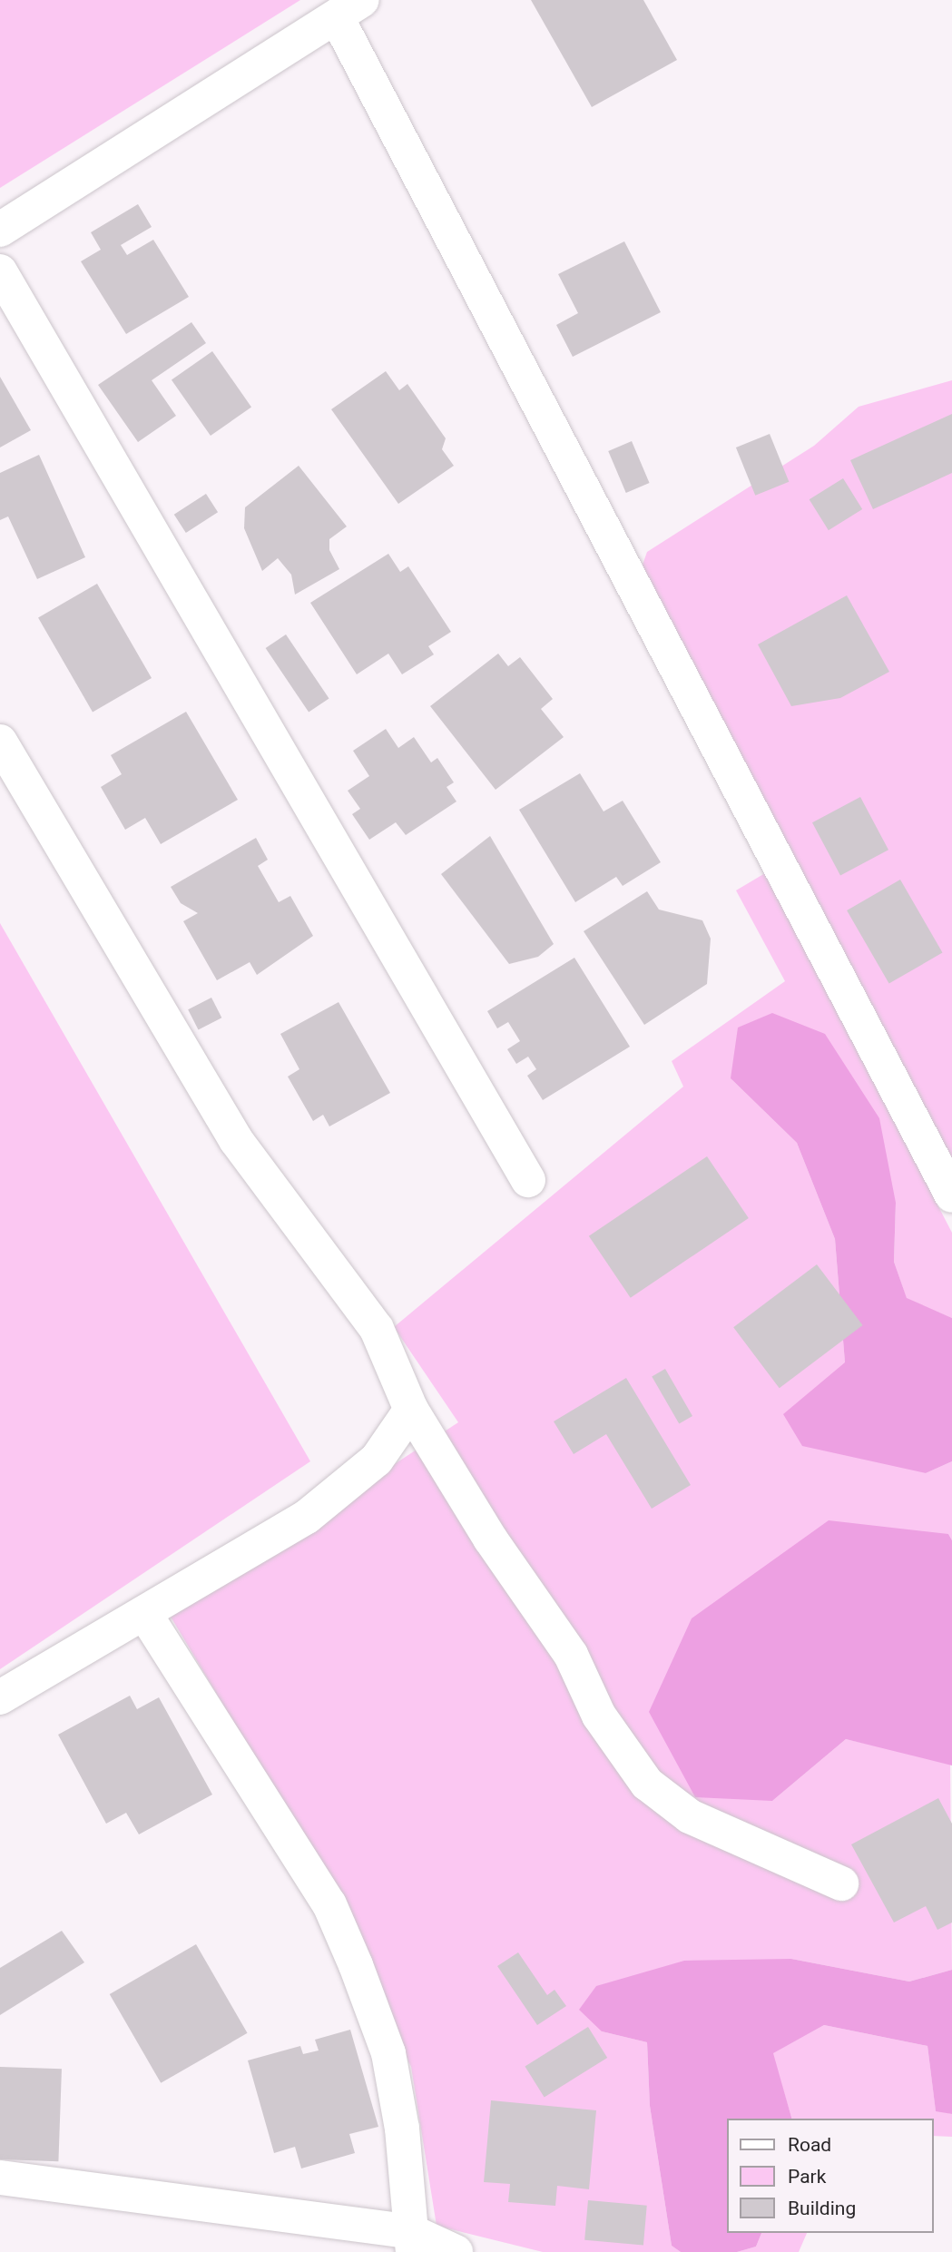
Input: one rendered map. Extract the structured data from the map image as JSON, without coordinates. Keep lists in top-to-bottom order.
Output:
{
  "legend": ["Road", "Park", "Building"]
}
